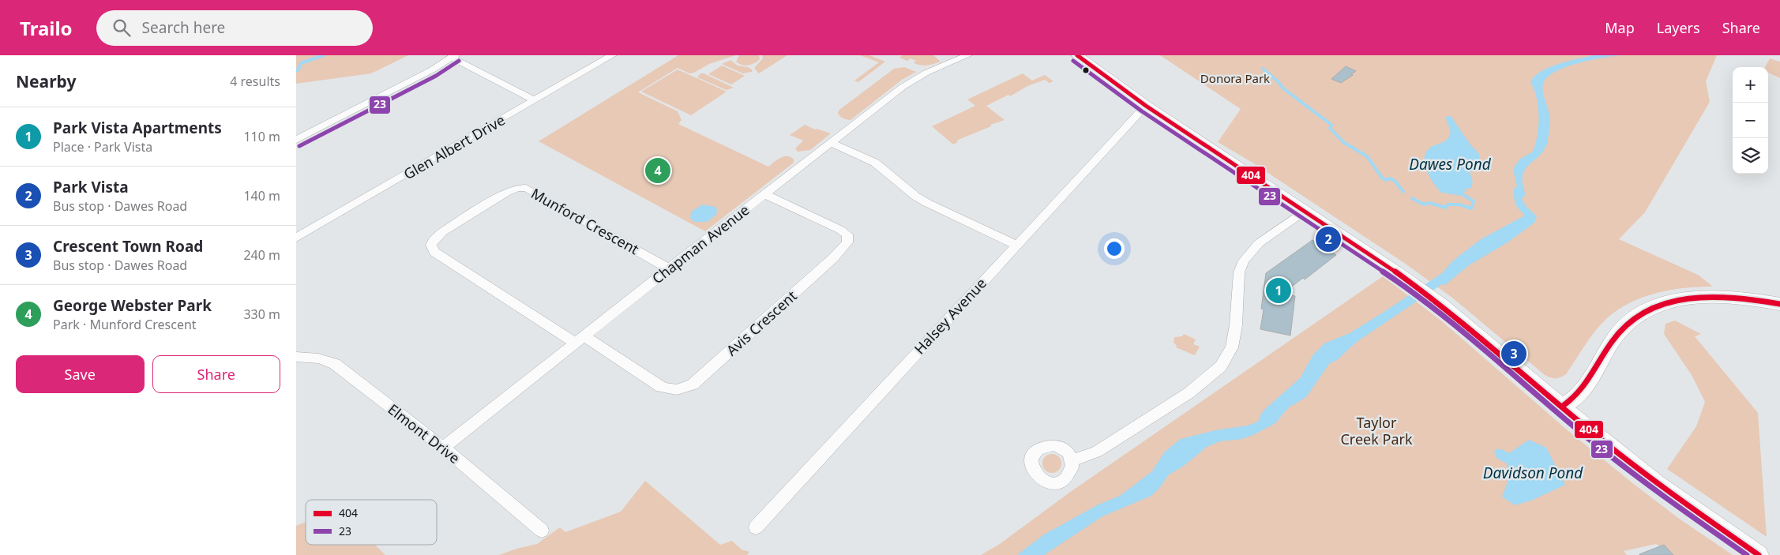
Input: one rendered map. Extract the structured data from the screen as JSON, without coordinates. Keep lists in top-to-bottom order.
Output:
{
  "streets": {
    "street": [
      "Glen Albert Drive",
      "Munford Crescent",
      "Chapman Avenue",
      "Halsey Avenue",
      "Avis Crescent",
      "Elmont Drive"
    ]
  },
  "crossings": [
    ["Munford Crescent", "Chapman Avenue"],
    ["Munford Crescent", "Avis Crescent"],
    ["Chapman Avenue", "Avis Crescent"],
    ["Chapman Avenue", "Elmont Drive"]
  ],
  "water": ["Dawes Pond", "Davidson Pond"],
  "parks": ["Donora Park", "Taylor Creek Park"],
  "lines": ["transit line 404", "transit line 23"],
  "legend": ["404", "23"],
  "page": {
    "header": "Trailo",
    "search": "Search here",
    "nav": ["Map", "Layers", "Share"],
    "heading": ["Nearby", "4 results"],
    "map_buttons": ["+", "−"],
    "list": [
      {
        "mark": "1",
        "name": "Park Vista Apartments",
        "note": "Place · Park Vista",
        "value": "110 m"
      },
      {
        "mark": "2",
        "name": "Park Vista",
        "note": "Bus stop · Dawes Road",
        "value": "140 m"
      },
      {
        "mark": "3",
        "name": "Crescent Town Road",
        "note": "Bus stop · Dawes Road",
        "value": "240 m"
      },
      {
        "mark": "4",
        "name": "George Webster Park",
        "note": "Park · Munford Crescent",
        "value": "330 m"
      }
    ],
    "pins": [
      "4",
      "2",
      "1",
      "3"
    ],
    "buttons": ["Save", "Share"]
  }
}
